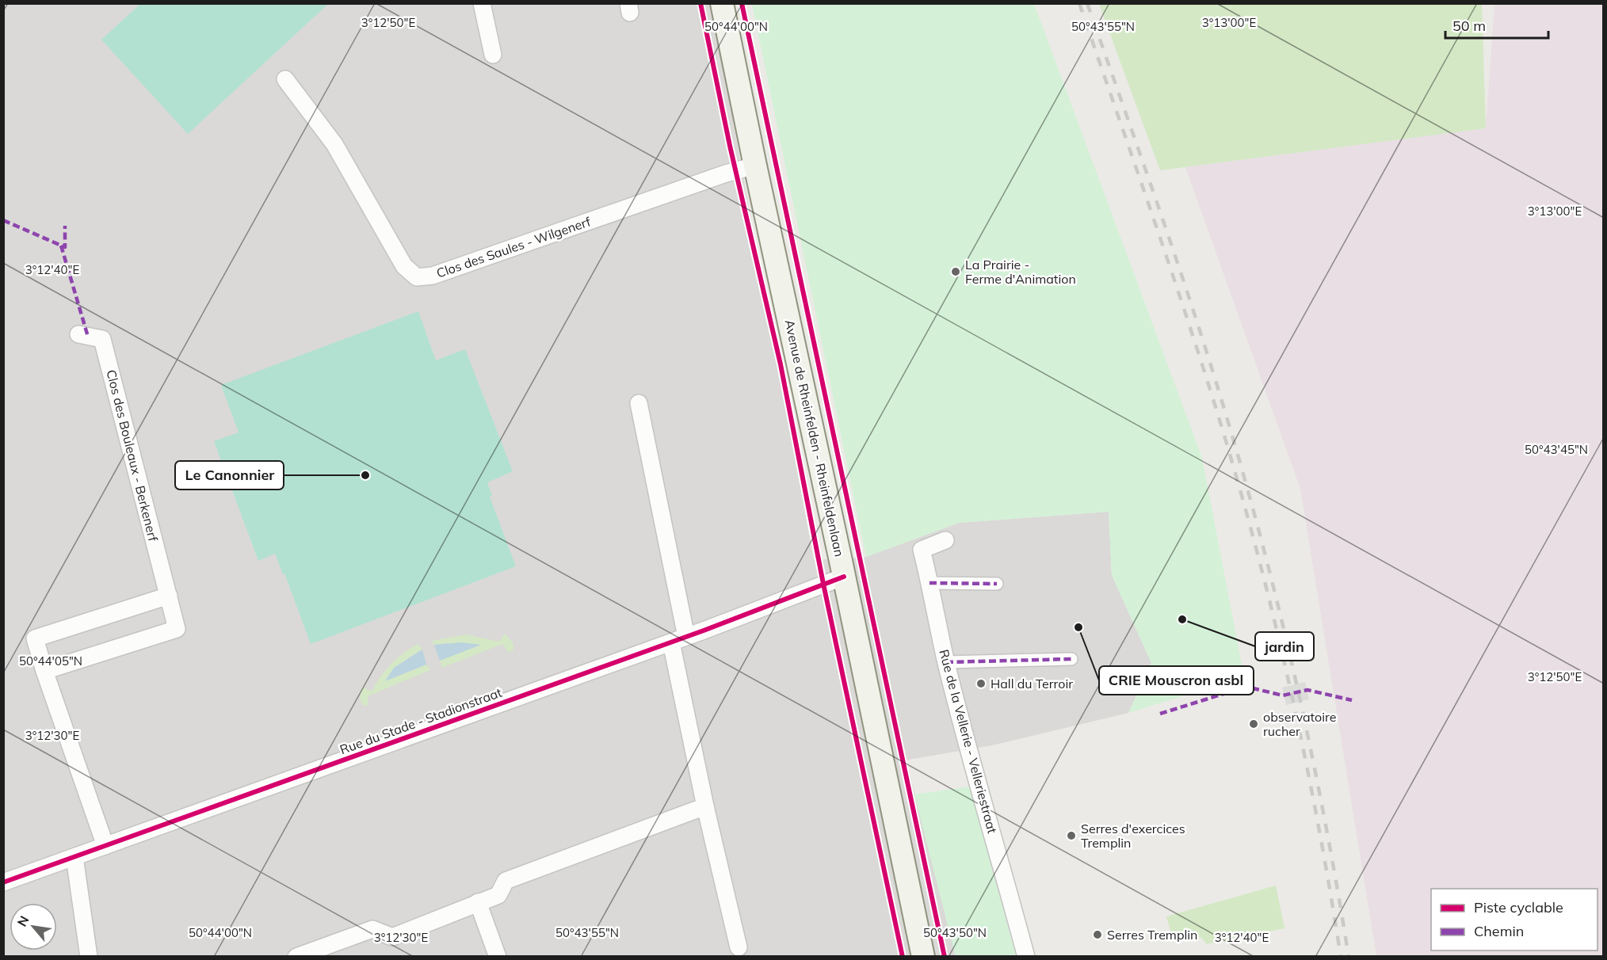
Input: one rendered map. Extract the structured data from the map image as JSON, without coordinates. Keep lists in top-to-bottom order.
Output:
{
  "streets": {
    "main road": ["Avenue de Rheinfelden - Rheinfeldenlaan"],
    "street": [
      "Clos des Saules - Wilgenerf",
      "Clos des Bouleaux - Berkenerf",
      "Rue du Stade - Stadionstraat",
      "Rue de la Vellerie - Velleriestraat"
    ]
  },
  "crossings": [
    ["Clos des Saules - Wilgenerf", "Avenue de Rheinfelden - Rheinfeldenlaan"],
    ["Avenue de Rheinfelden - Rheinfeldenlaan", "Rue du Stade - Stadionstraat"]
  ],
  "places": [
    "La Prairie - Ferme d'Animation",
    "Le Canonnier",
    "jardin",
    "CRIE Mouscron asbl",
    "Hall du Terroir",
    "observatoire rucher",
    "Serres d'exercices Tremplin",
    "Serres Tremplin"
  ],
  "legend": ["Piste cyclable", "Chemin"],
  "scale_bar": "50 m",
  "north": "top left",
  "coordinates": [
    "3°12'50\"E",
    "3°13'00\"E",
    "50°44'00\"N",
    "50°43'55\"N",
    "3°12'40\"E",
    "50°43'45\"N",
    "50°44'05\"N",
    "3°12'30\"E",
    "50°43'50\"N"
  ]
}
